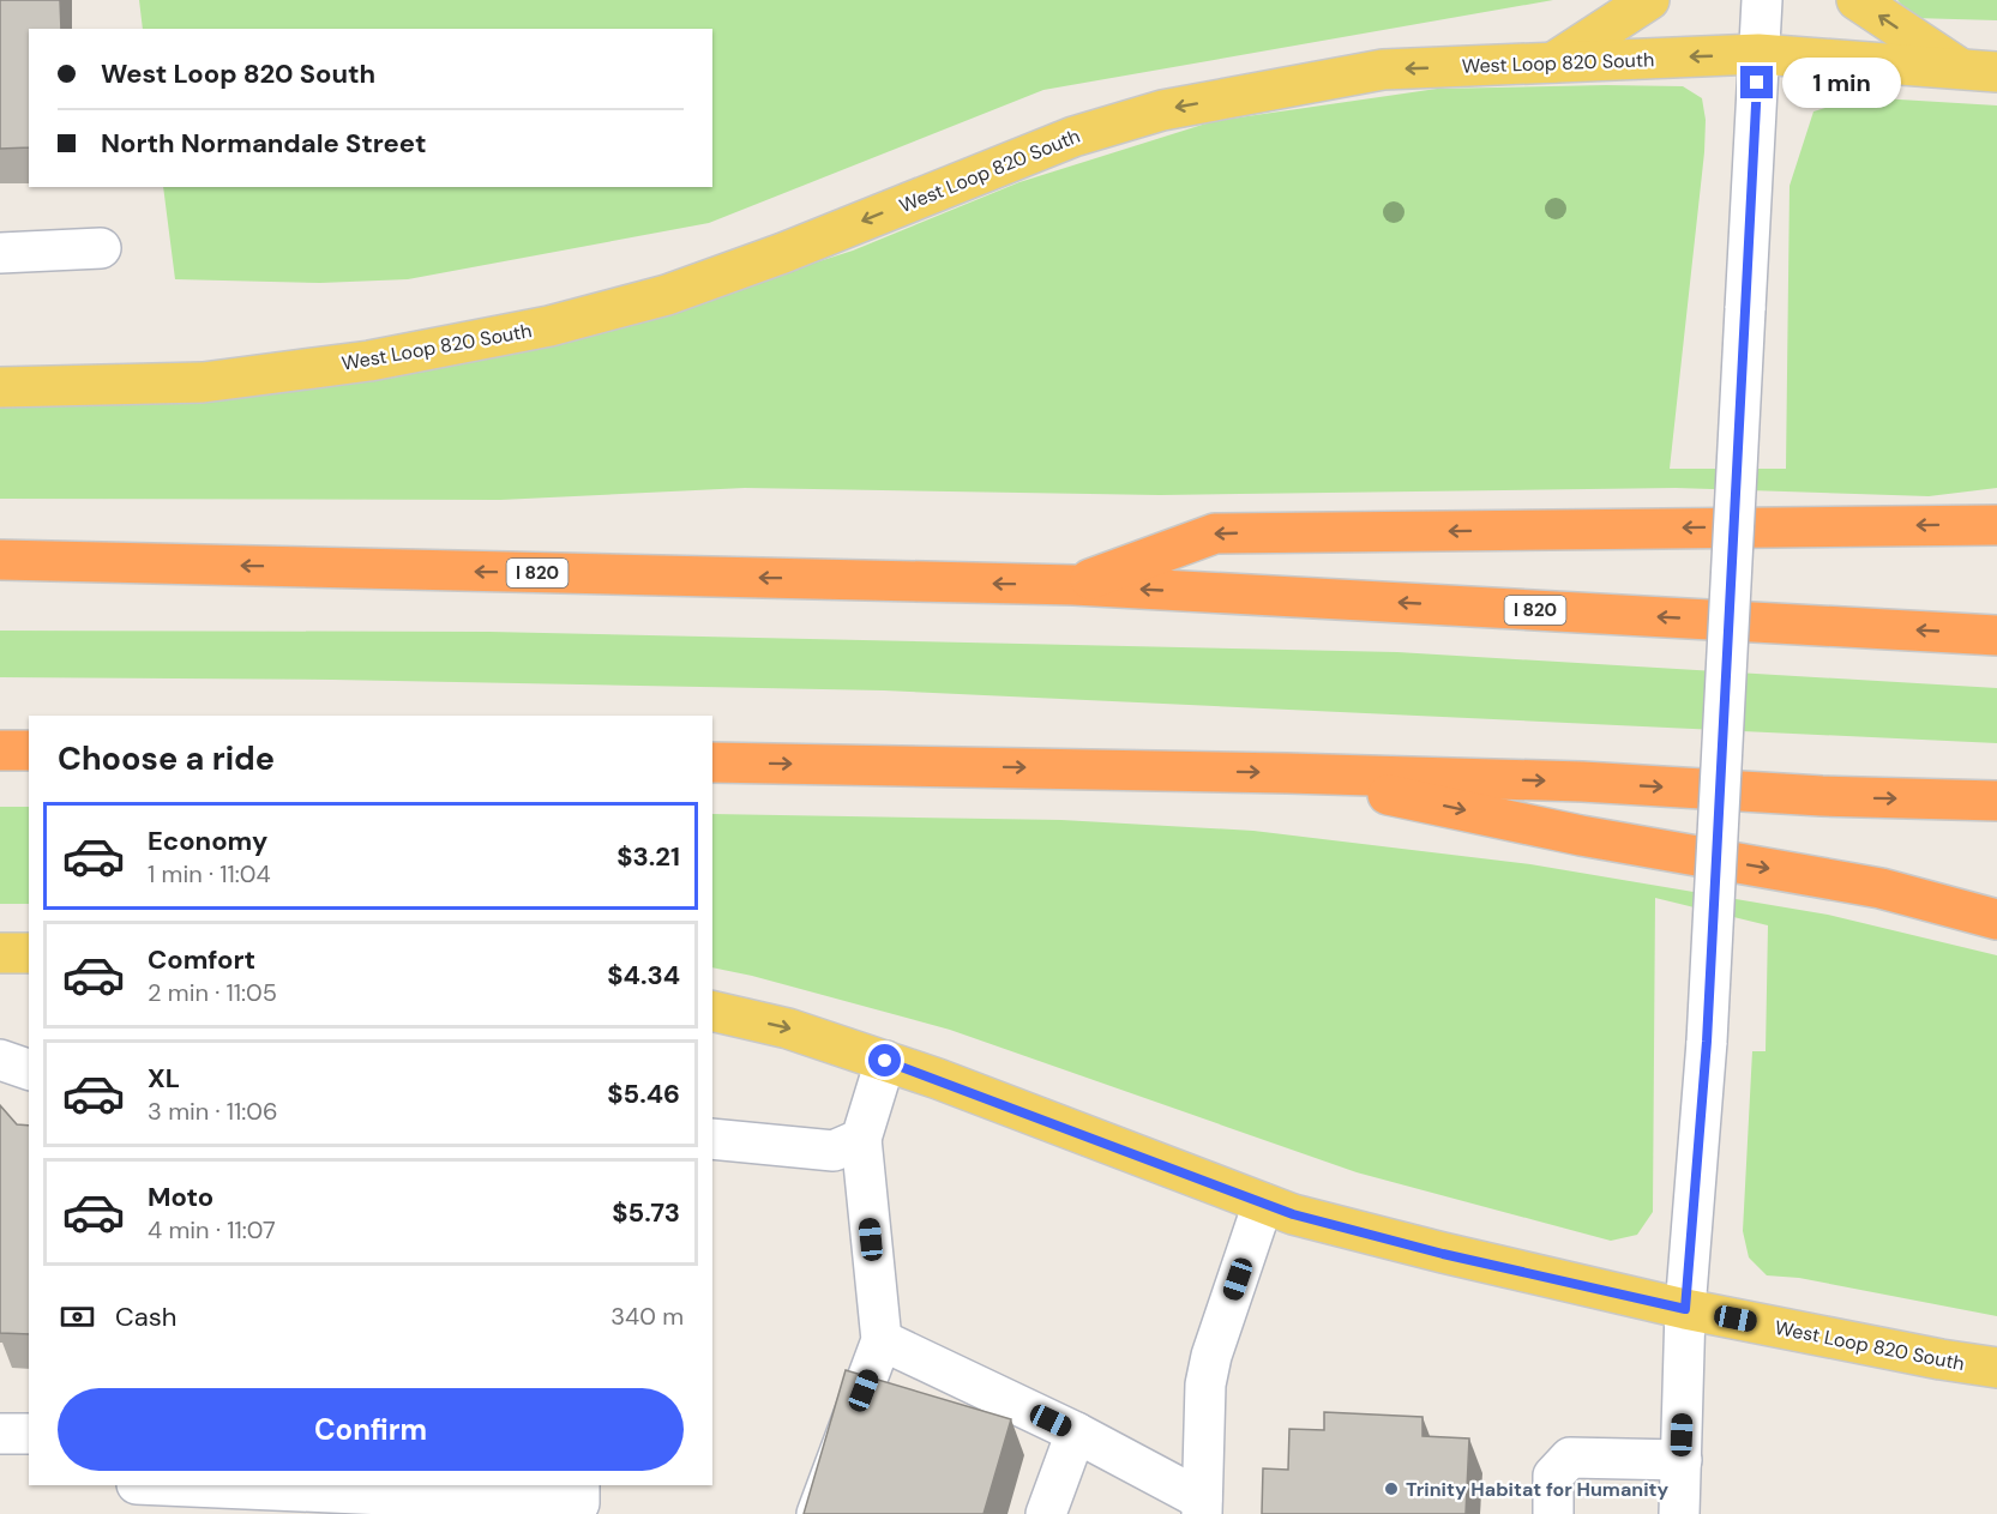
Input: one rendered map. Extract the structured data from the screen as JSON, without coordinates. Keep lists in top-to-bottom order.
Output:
{
  "streets": {
    "highway": ["I 820"],
    "main road": ["West Loop 820 South"]
  },
  "one_way": ["West Loop 820 South"],
  "places": ["Trinity Habitat for Humanity"],
  "page": {
    "banner": ["West Loop 820 South", "North Normandale Street"],
    "bubble": "1 min",
    "heading": "Choose a ride",
    "list": [
      {
        "name": "Economy",
        "note": "1 min · 11:04",
        "value": "$3.21"
      },
      {
        "name": "Comfort",
        "note": "2 min · 11:05",
        "value": "$4.34"
      },
      {
        "name": "XL",
        "note": "3 min · 11:06",
        "value": "$5.46"
      },
      {
        "name": "Moto",
        "note": "4 min · 11:07",
        "value": "$5.73"
      }
    ],
    "pay": ["Cash", "340 m"],
    "buttons": "Confirm"
  }
}
